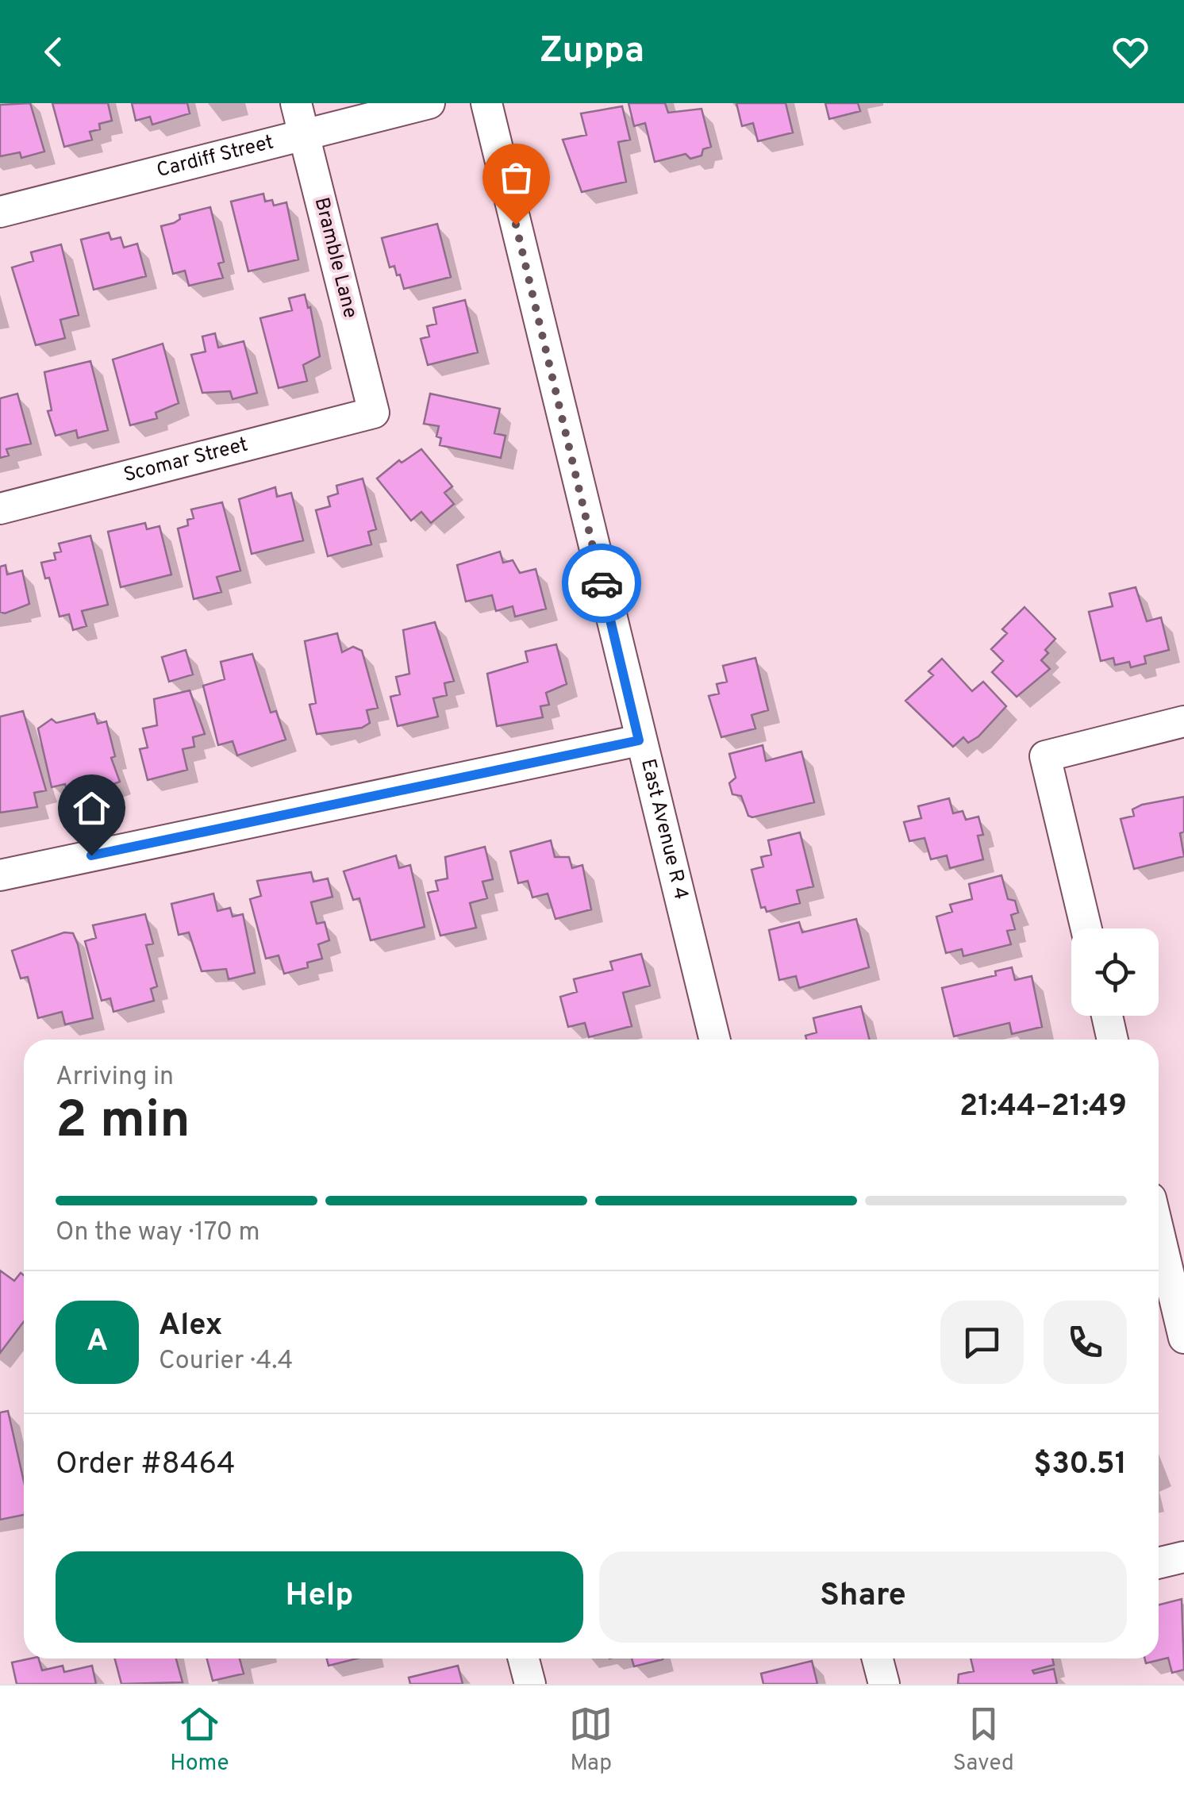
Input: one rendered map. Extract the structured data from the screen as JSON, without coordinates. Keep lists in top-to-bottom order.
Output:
{
  "streets": {
    "street": [
      "Cardiff Street",
      "Bramble Lane",
      "Scomar Street",
      "East Avenue R 4"
    ]
  },
  "crossings": [
    ["Cardiff Street", "Bramble Lane"],
    ["Bramble Lane", "Scomar Street"]
  ],
  "page": {
    "header": "Zuppa",
    "heading": ["2 min", "Arriving in", "21:44–21:49"],
    "panel": [
      "Alex",
      "Courier · 4.4",
      "Order #8464",
      "$30.51"
    ],
    "bar": "On the way · 170 m",
    "round": "A",
    "buttons": ["Help", "Share"],
    "tabs": ["Home", "Map", "Saved"]
  }
}
